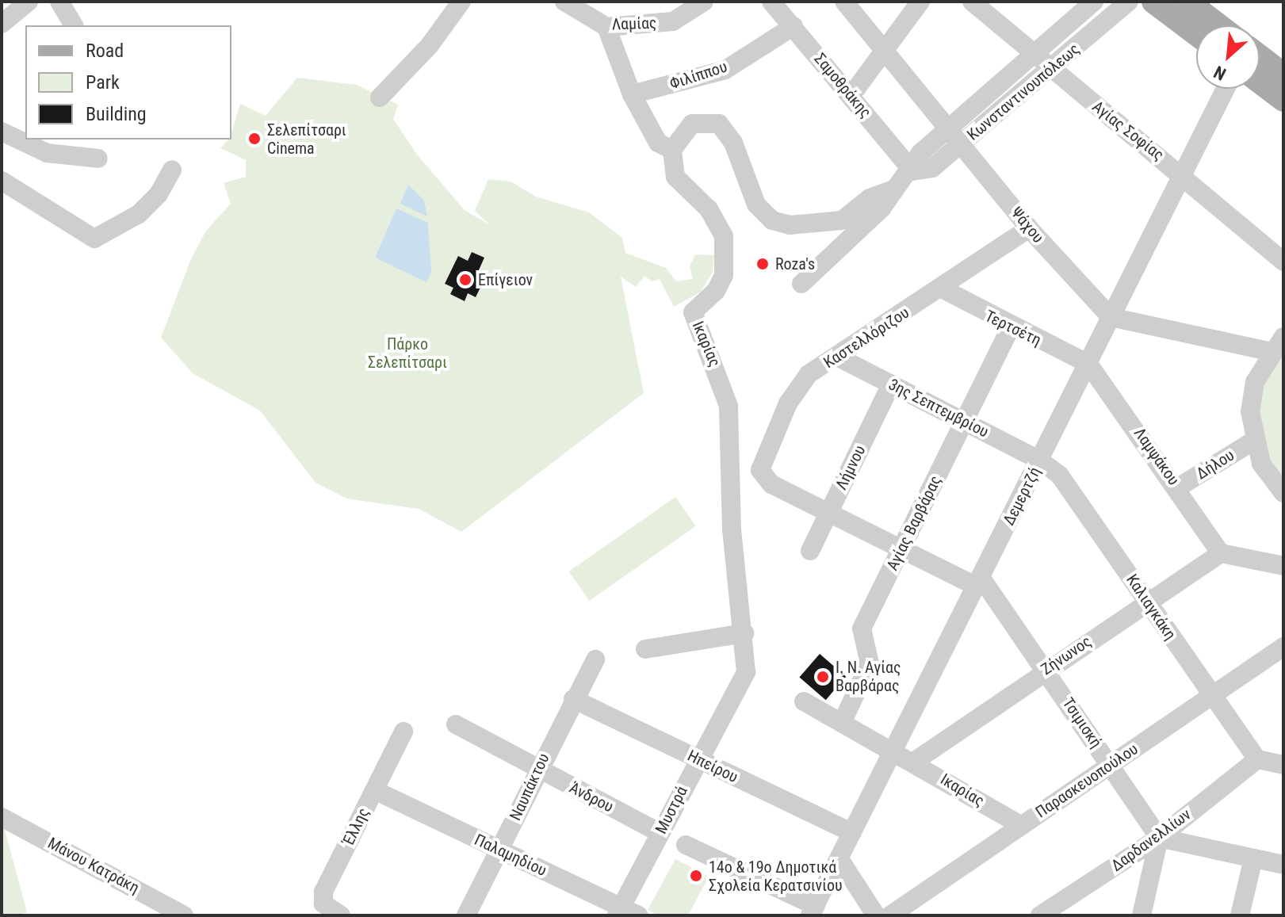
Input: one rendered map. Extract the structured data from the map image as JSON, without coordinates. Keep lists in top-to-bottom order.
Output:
{
  "streets": {
    "street": [
      "Λαμίας",
      "Φιλίππου",
      "Σαμοθράκης",
      "Κωνσταντινουπόλεως",
      "Αγίας Σοφίας",
      "Ψάχου",
      "Τερτσέτη",
      "Καστελλόριζου",
      "Ικαρίας",
      "3ης Σεπτεμβρίου",
      "Λαμψάκου",
      "Δήλου",
      "Λήμνου",
      "Δεμερτζή",
      "Αγίας Βαρβάρας",
      "Καλιαγκάκη",
      "Ζήνωνος",
      "Τσιμισκή",
      "Ηπείρου",
      "Παρασκευοπούλου",
      "Ναυπάκτου",
      "Άνδρου",
      "Μυστρά",
      "Έλλης",
      "Δαρδανελλίων",
      "Παλαμηδίου",
      "Μάνου Κατράκη"
    ]
  },
  "crossings": [
    ["Φιλίππου", "Σαμοθράκης"],
    ["Σαμοθράκης", "Κωνσταντινουπόλεως"],
    ["Κωνσταντινουπόλεως", "Αγίας Σοφίας"],
    ["Κωνσταντινουπόλεως", "Ψάχου"],
    ["Κωνσταντινουπόλεως", "Ικαρίας"],
    ["Αγίας Σοφίας", "Δεμερτζή"],
    ["Ψάχου", "Καστελλόριζου"],
    ["Ψάχου", "Δεμερτζή"],
    ["Τερτσέτη", "Καστελλόριζου"],
    ["Τερτσέτη", "Λαμψάκου"],
    ["Τερτσέτη", "Δεμερτζή"],
    ["Τερτσέτη", "Αγίας Βαρβάρας"],
    ["Καστελλόριζου", "3ης Σεπτεμβρίου"],
    ["Καστελλόριζου", "Λήμνου"],
    ["Ικαρίας", "Δεμερτζή"],
    ["Ικαρίας", "Αγίας Βαρβάρας"],
    ["Ικαρίας", "Ζήνωνος"],
    ["Ικαρίας", "Παρασκευοπούλου"],
    ["Ικαρίας", "Μυστρά"],
    ["3ης Σεπτεμβρίου", "Λήμνου"],
    ["3ης Σεπτεμβρίου", "Δεμερτζή"],
    ["3ης Σεπτεμβρίου", "Αγίας Βαρβάρας"],
    ["3ης Σεπτεμβρίου", "Καλιαγκάκη"],
    ["Λαμψάκου", "Δήλου"],
    ["Λαμψάκου", "Δεμερτζή"],
    ["Λαμψάκου", "Ζήνωνος"],
    ["Δεμερτζή", "Καλιαγκάκη"],
    ["Δεμερτζή", "Τσιμισκή"],
    ["Δεμερτζή", "Ηπείρου"],
    ["Καλιαγκάκη", "Ζήνωνος"],
    ["Καλιαγκάκη", "Παρασκευοπούλου"],
    ["Καλιαγκάκη", "Δαρδανελλίων"],
    ["Ζήνωνος", "Τσιμισκή"],
    ["Τσιμισκή", "Παρασκευοπούλου"],
    ["Τσιμισκή", "Δαρδανελλίων"],
    ["Ηπείρου", "Ναυπάκτου"],
    ["Ηπείρου", "Μυστρά"],
    ["Ναυπάκτου", "Άνδρου"],
    ["Ναυπάκτου", "Παλαμηδίου"],
    ["Άνδρου", "Μυστρά"],
    ["Μυστρά", "Παλαμηδίου"]
  ],
  "parks": ["Πάρκο Σελεπίτσαρι"],
  "places": [
    "Σελεπίτσαρι Cinema",
    "Roza's",
    "Επίγειον",
    "Ι. Ν. Αγίας Βαρβάρας",
    "14ο & 19ο Δημοτικά Σχολεία Κερατσινίου"
  ],
  "legend": ["Road", "Park", "Building"],
  "north": "bottom left"
}
